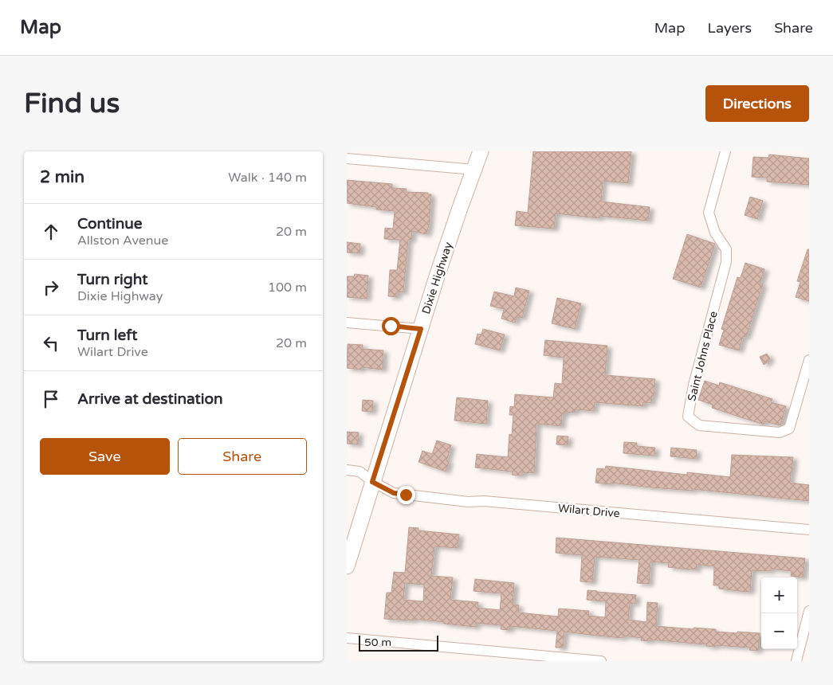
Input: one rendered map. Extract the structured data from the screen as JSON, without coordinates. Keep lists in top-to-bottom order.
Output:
{
  "streets": {
    "main road": ["Dixie Highway"],
    "street": ["Saint Johns Place", "Wilart Drive"]
  },
  "crossings": [
    ["Dixie Highway", "Wilart Drive"]
  ],
  "scale_bar": "50 m",
  "page": {
    "header": "Map",
    "nav": ["Map", "Layers", "Share"],
    "buttons": [
      "Directions",
      ["Save", "Share"]
    ],
    "title": "Find us",
    "heading": ["2 min", "Walk · 140 m"],
    "list": [
      ["Continue", "Allston Avenue", "20 m"],
      ["Turn right", "Dixie Highway", "100 m"],
      ["Turn left", "Wilart Drive", "20 m"],
      "Arrive at destination"
    ],
    "map_buttons": ["+", "−"],
    "scale": "50 m"
  }
}
